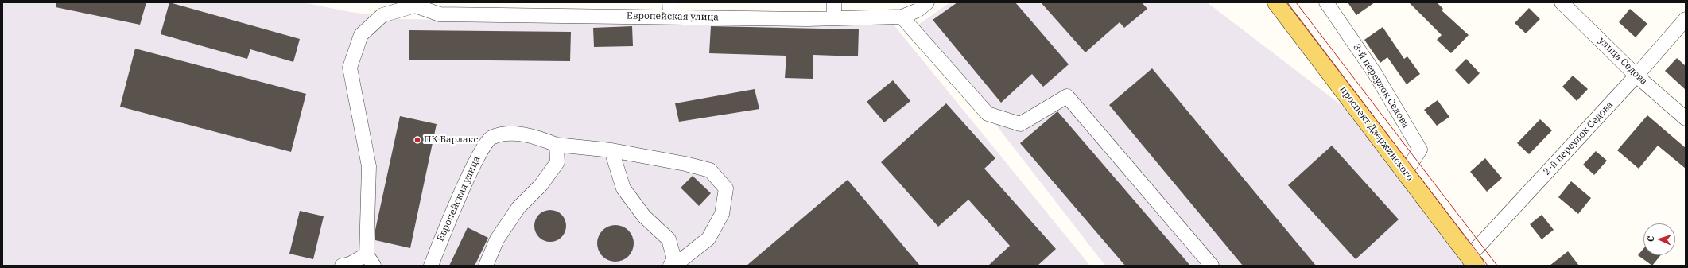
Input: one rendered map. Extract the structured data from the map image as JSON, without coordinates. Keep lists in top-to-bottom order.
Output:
{
  "streets": {
    "main road": ["проспект Дзержинского"],
    "street": [
      "Европейская улица",
      "улица Седова",
      "3-й переулок Седова",
      "2-й переулок Седова"
    ]
  },
  "crossings": [
    ["улица Седова", "2-й переулок Седова"],
    ["3-й переулок Седова", "проспект Дзержинского"],
    ["проспект Дзержинского", "2-й переулок Седова"]
  ],
  "places": ["ПК Барлакс"],
  "north": "left"
}
